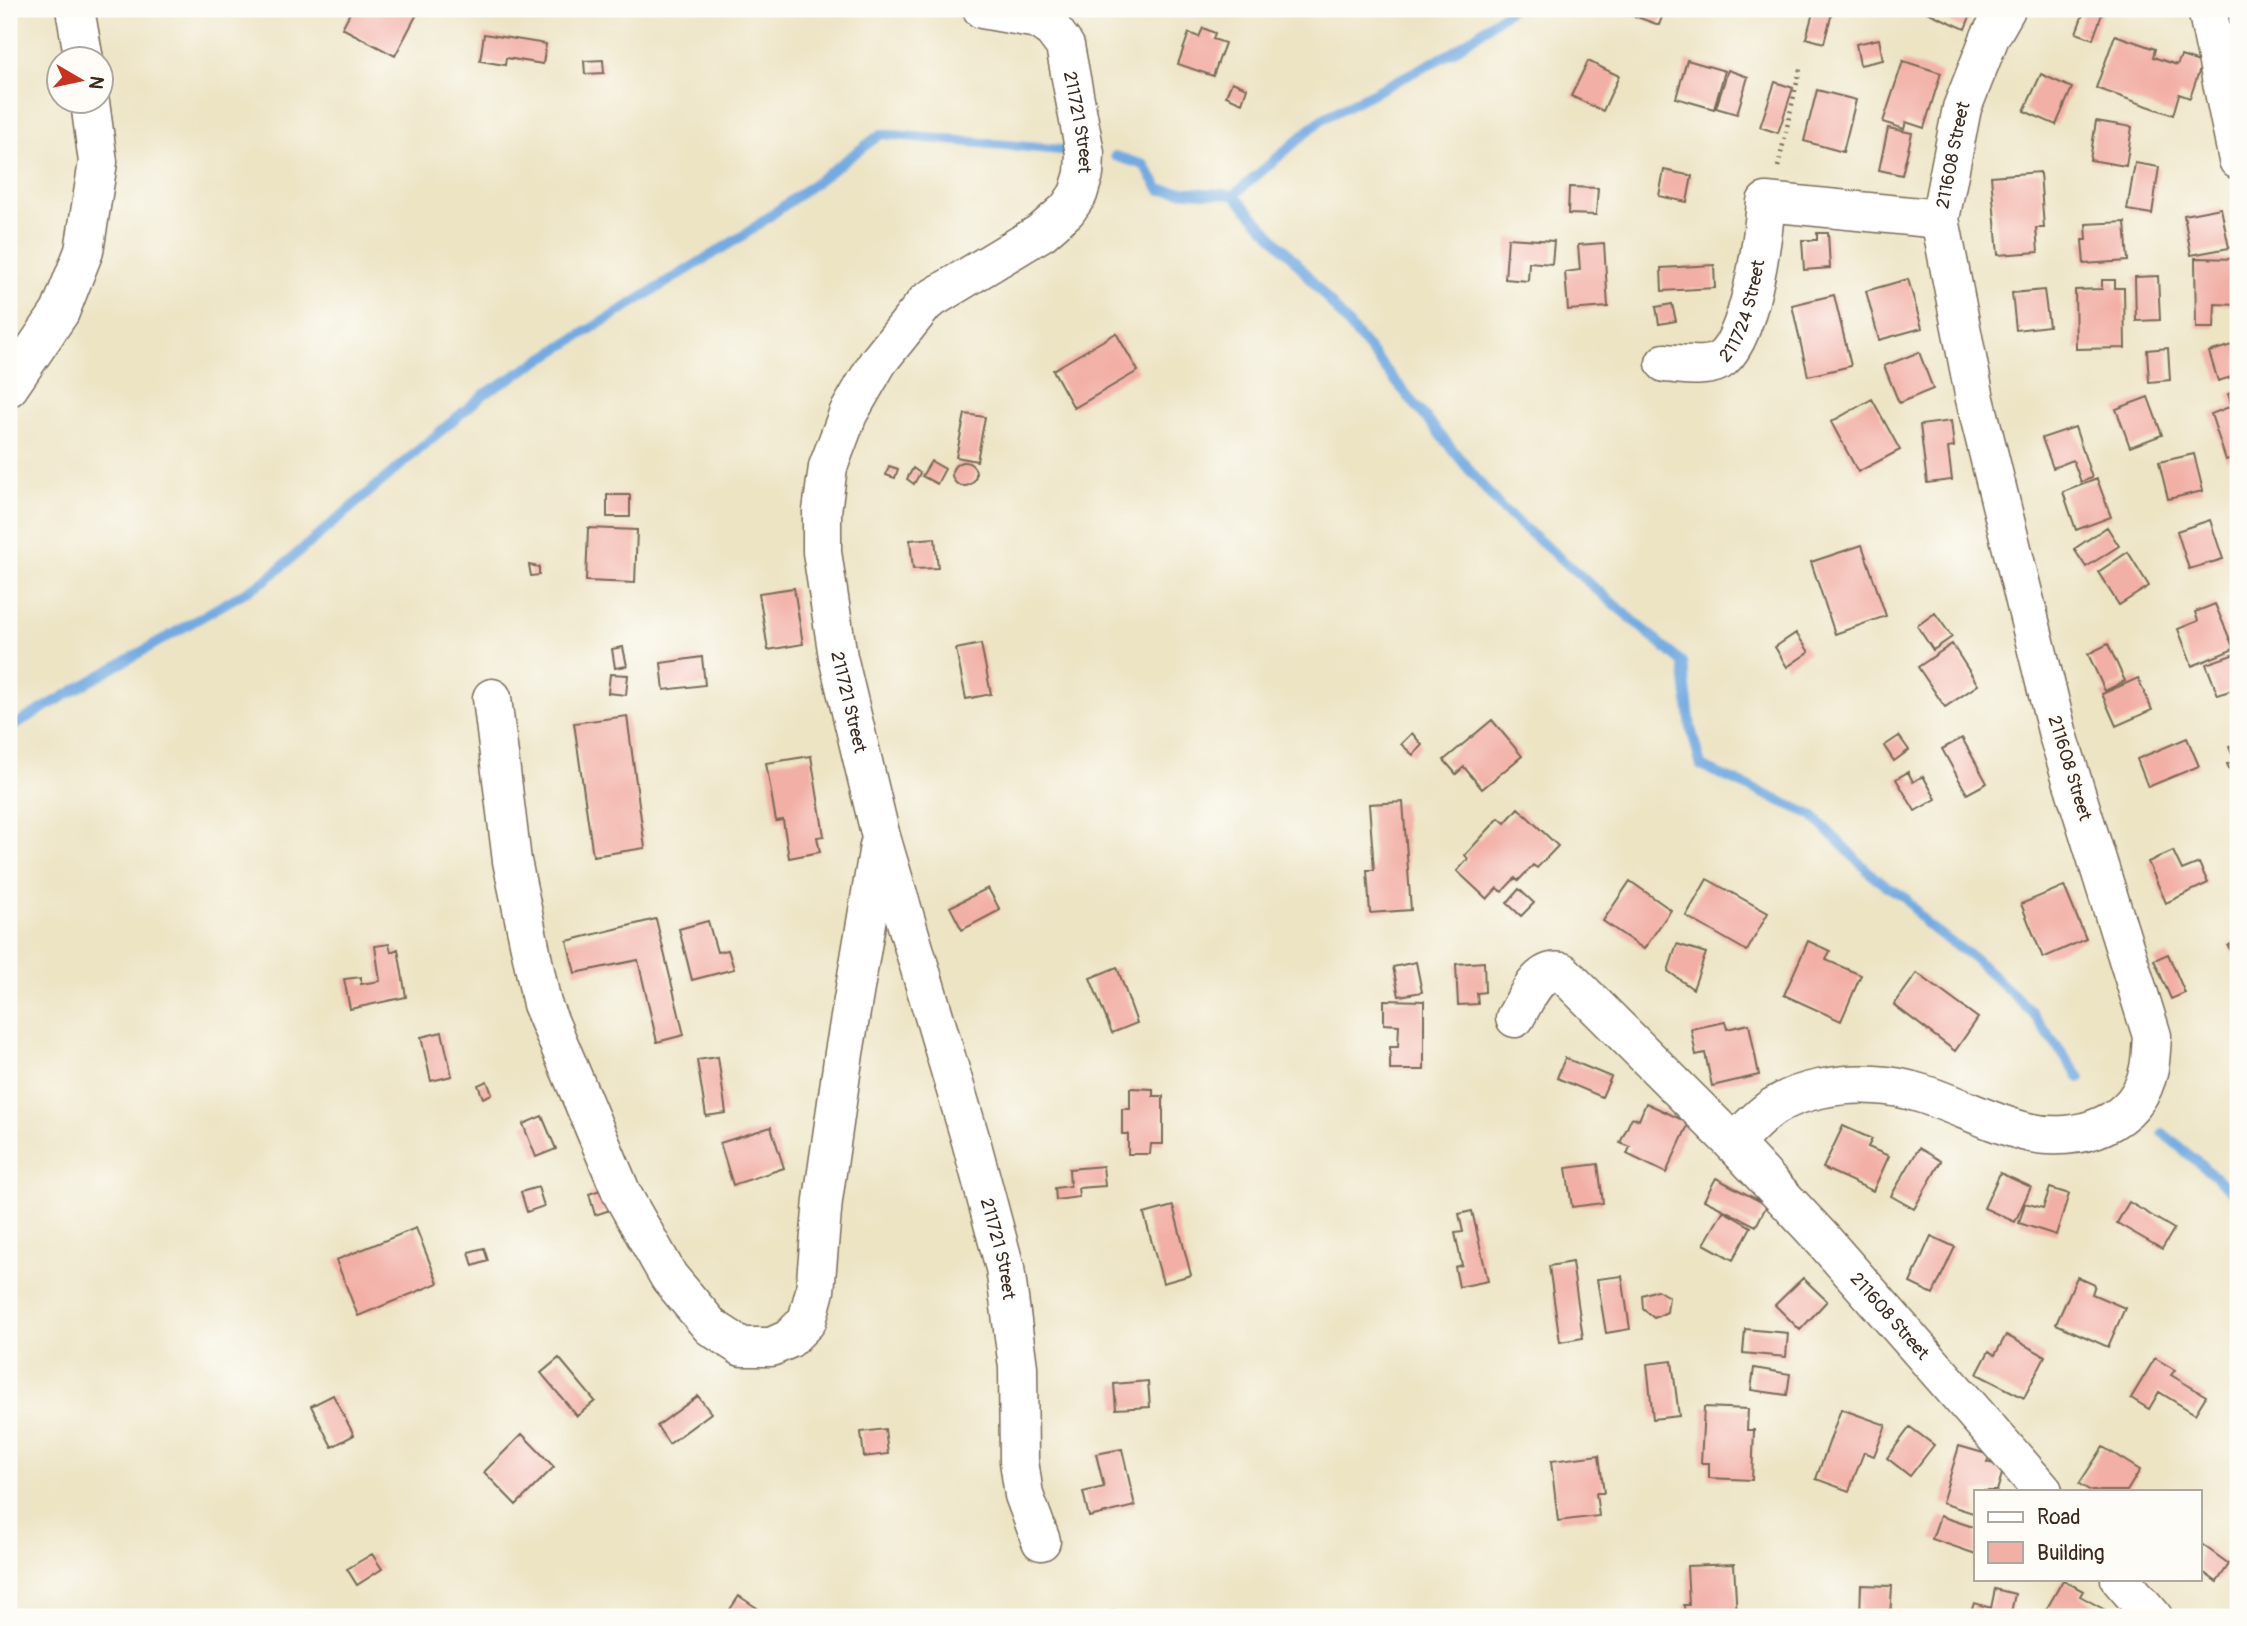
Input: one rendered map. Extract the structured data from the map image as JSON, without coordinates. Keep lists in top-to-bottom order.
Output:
{
  "streets": {
    "street": ["211721 Street", "211608 Street", "211724 Street"]
  },
  "legend": ["Road", "Building"],
  "north": "right"
}
